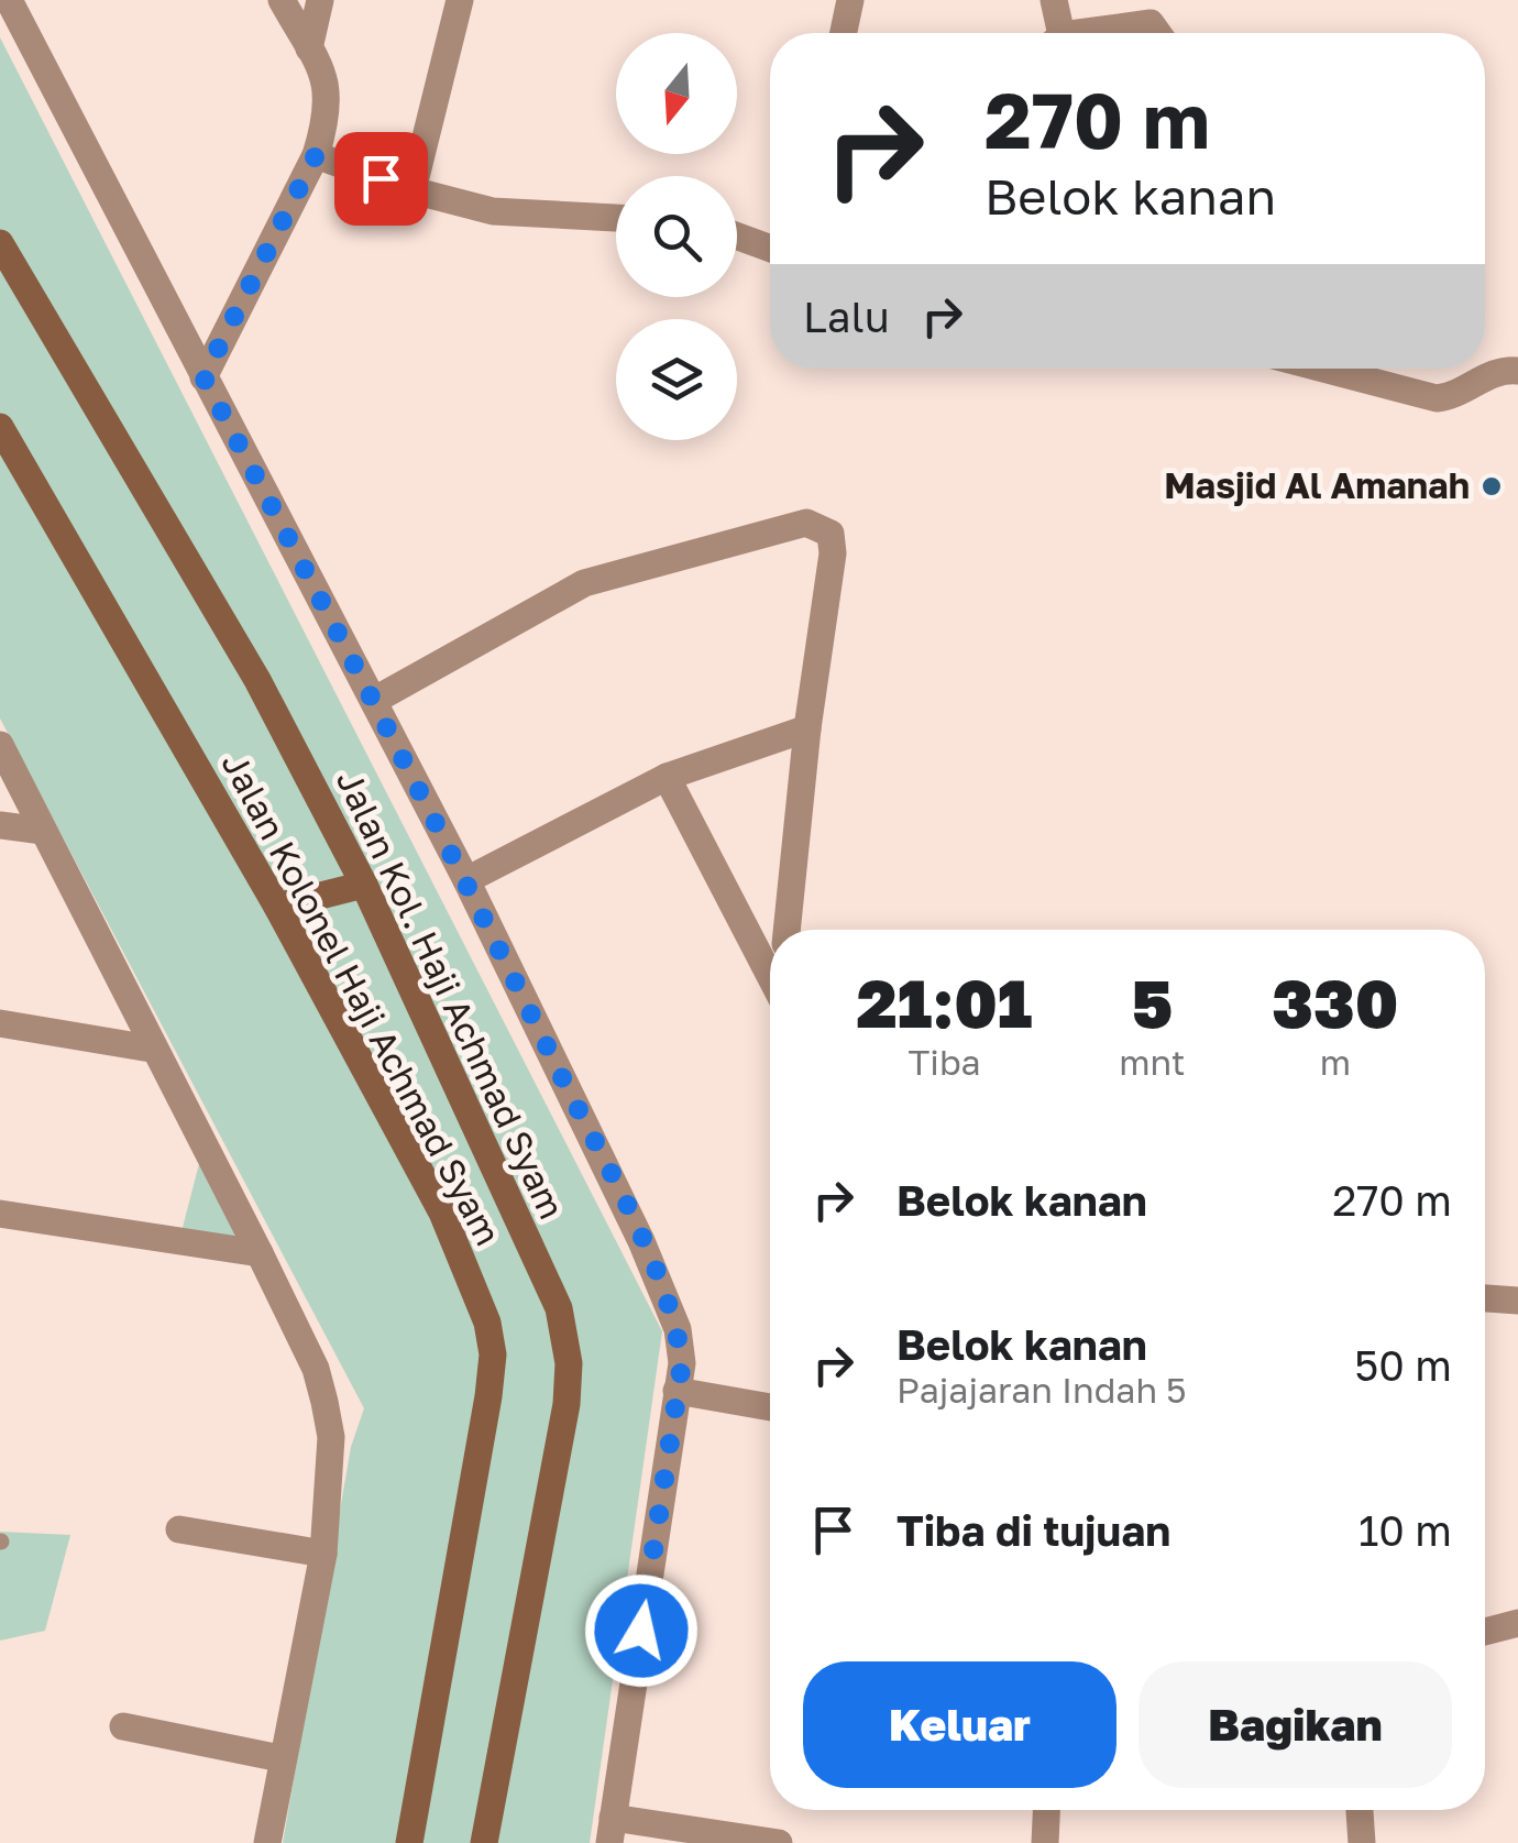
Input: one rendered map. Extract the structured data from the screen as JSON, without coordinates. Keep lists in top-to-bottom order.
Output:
{
  "streets": {
    "main road": ["Jalan Kol. Haji Achmad Syam", "Jalan Kolonel Haji Achmad Syam"]
  },
  "places": ["Masjid Al Amanah"],
  "north": "bottom",
  "page": {
    "turn": ["270 m", "Belok kanan"],
    "then": "Lalu",
    "eta": [
      "21:01",
      "Tiba",
      "5",
      "mnt",
      "330",
      "m"
    ],
    "list": [
      {
        "name": "Belok kanan",
        "value": "270 m"
      },
      {
        "name": "Belok kanan",
        "note": "Pajajaran Indah 5",
        "value": "50 m"
      },
      {
        "name": "Tiba di tujuan",
        "value": "10 m"
      }
    ],
    "buttons": ["Keluar", "Bagikan"]
  }
}
